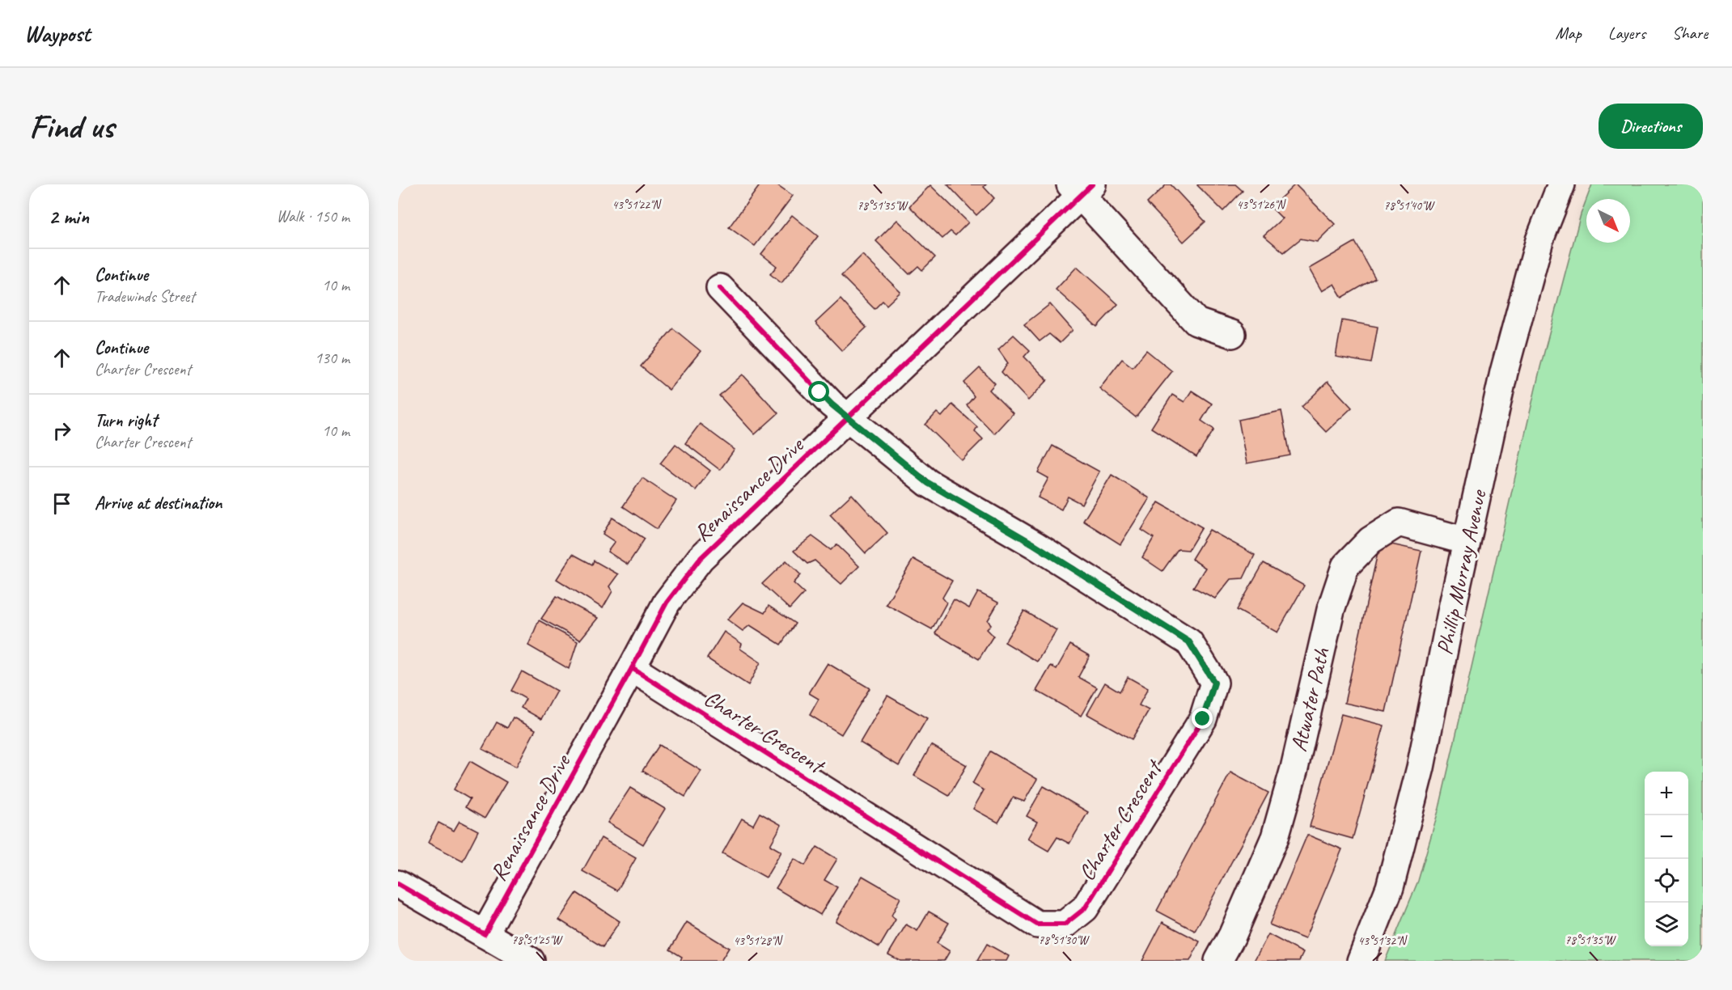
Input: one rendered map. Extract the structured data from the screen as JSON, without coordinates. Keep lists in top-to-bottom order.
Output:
{
  "streets": {
    "street": [
      "Renaissance Drive",
      "Phillip Murray Avenue",
      "Atwater Path",
      "Charter Crescent"
    ]
  },
  "crossings": [
    ["Renaissance Drive", "Charter Crescent"],
    ["Phillip Murray Avenue", "Atwater Path"]
  ],
  "north": "bottom right",
  "page": {
    "header": "Waypost",
    "nav": ["Map", "Layers", "Share"],
    "buttons": "Directions",
    "title": "Find us",
    "heading": ["2 min", "Walk · 150 m"],
    "list": [
      ["Continue", "Tradewinds Street", "10 m"],
      ["Continue", "Charter Crescent", "130 m"],
      ["Turn right", "Charter Crescent", "10 m"],
      "Arrive at destination"
    ],
    "map_buttons": ["+", "−"]
  },
  "coordinates": [
    "43°51'22\"N",
    "43°51'26\"N",
    "78°51'35\"W",
    "78°51'40\"W",
    "78°51'25\"W",
    "78°51'30\"W",
    "43°51'28\"N",
    "43°51'32\"N"
  ]
}
